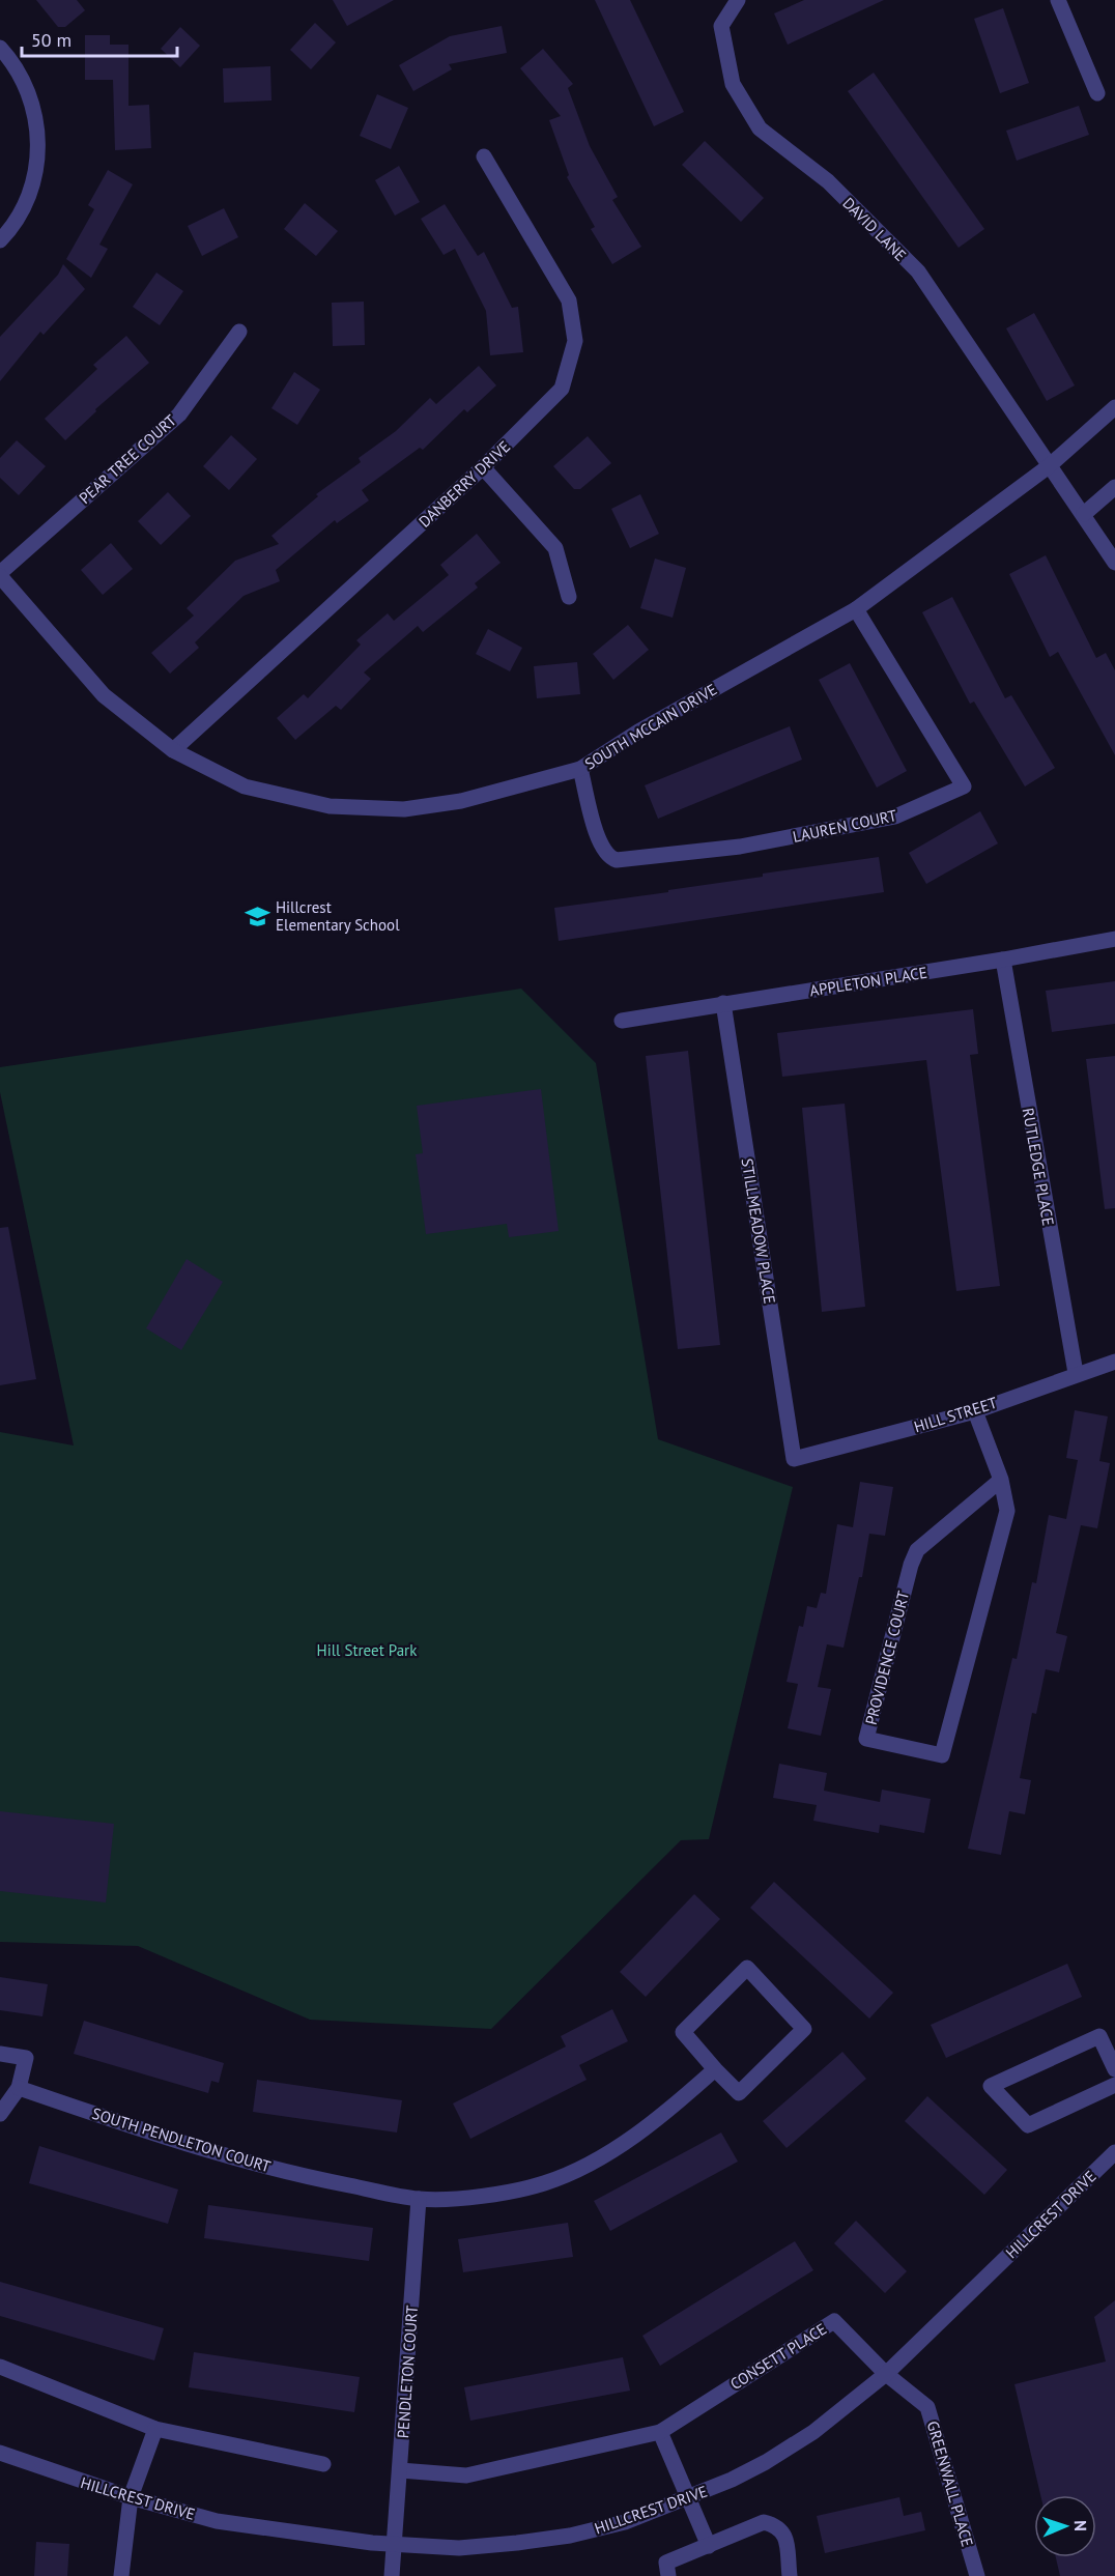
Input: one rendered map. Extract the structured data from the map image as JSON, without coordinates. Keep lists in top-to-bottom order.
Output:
{
  "streets": {
    "street": [
      "DAVID LANE",
      "PEAR TREE COURT",
      "DANBERRY DRIVE",
      "SOUTH MCCAIN DRIVE",
      "LAUREN COURT",
      "APPLETON PLACE",
      "RUTLEDGE PLACE",
      "STILLMEADOW PLACE",
      "HILL STREET",
      "PROVIDENCE COURT",
      "SOUTH PENDLETON COURT",
      "HILLCREST DRIVE",
      "CONSETT PLACE",
      "PENDLETON COURT",
      "GREENWALL PLACE"
    ]
  },
  "crossings": [
    ["DAVID LANE", "SOUTH MCCAIN DRIVE"],
    ["PEAR TREE COURT", "SOUTH MCCAIN DRIVE"],
    ["DANBERRY DRIVE", "SOUTH MCCAIN DRIVE"],
    ["SOUTH MCCAIN DRIVE", "LAUREN COURT"],
    ["APPLETON PLACE", "RUTLEDGE PLACE"],
    ["APPLETON PLACE", "STILLMEADOW PLACE"],
    ["RUTLEDGE PLACE", "HILL STREET"],
    ["STILLMEADOW PLACE", "HILL STREET"],
    ["HILL STREET", "PROVIDENCE COURT"],
    ["SOUTH PENDLETON COURT", "PENDLETON COURT"],
    ["HILLCREST DRIVE", "CONSETT PLACE"],
    ["HILLCREST DRIVE", "PENDLETON COURT"],
    ["HILLCREST DRIVE", "GREENWALL PLACE"],
    ["CONSETT PLACE", "PENDLETON COURT"],
    ["CONSETT PLACE", "GREENWALL PLACE"]
  ],
  "parks": ["Hill Street Park"],
  "places": {
    "school or university": ["Hillcrest Elementary School"]
  },
  "scale_bar": "50 m",
  "north": "right"
}
